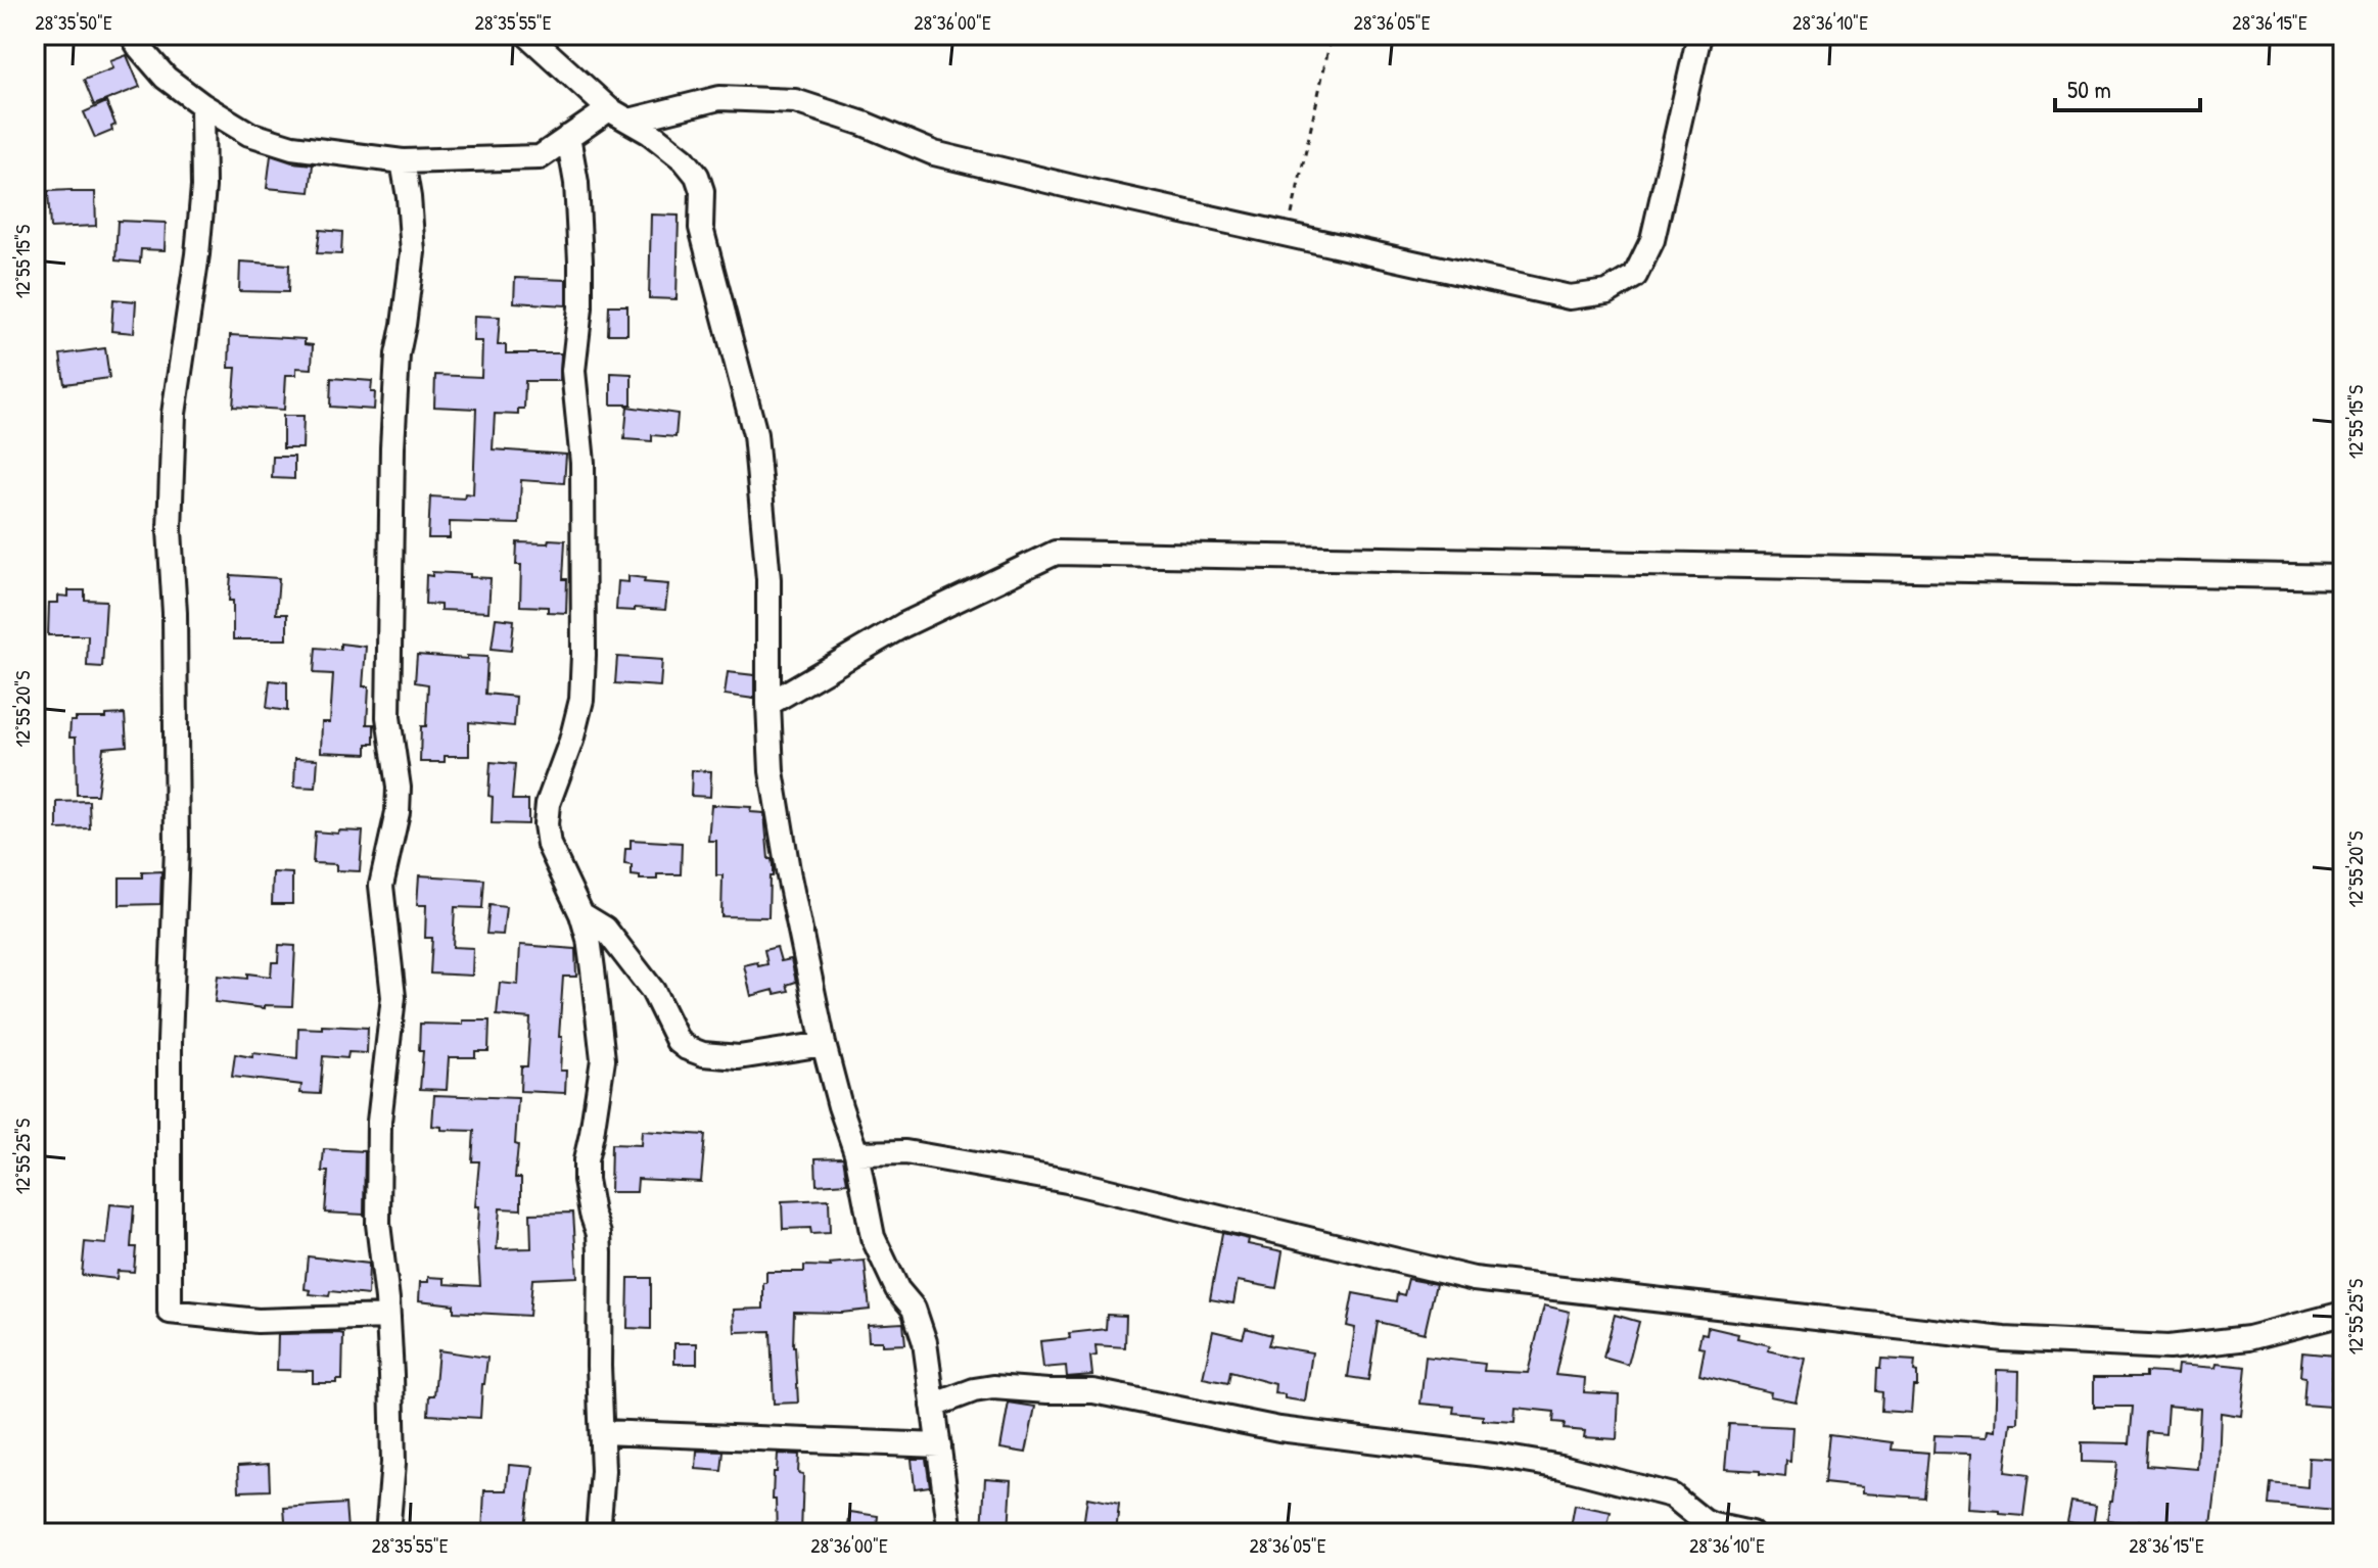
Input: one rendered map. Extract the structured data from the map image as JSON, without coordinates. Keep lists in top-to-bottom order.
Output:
{
  "scale_bar": "50 m",
  "coordinates": [
    "28°35'50\"E",
    "28°35'55\"E",
    "28°36'00\"E",
    "28°36'05\"E",
    "28°36'10\"E",
    "28°36'15\"E",
    "12°55'15\"S",
    "12°55'20\"S",
    "12°55'25\"S"
  ]
}
